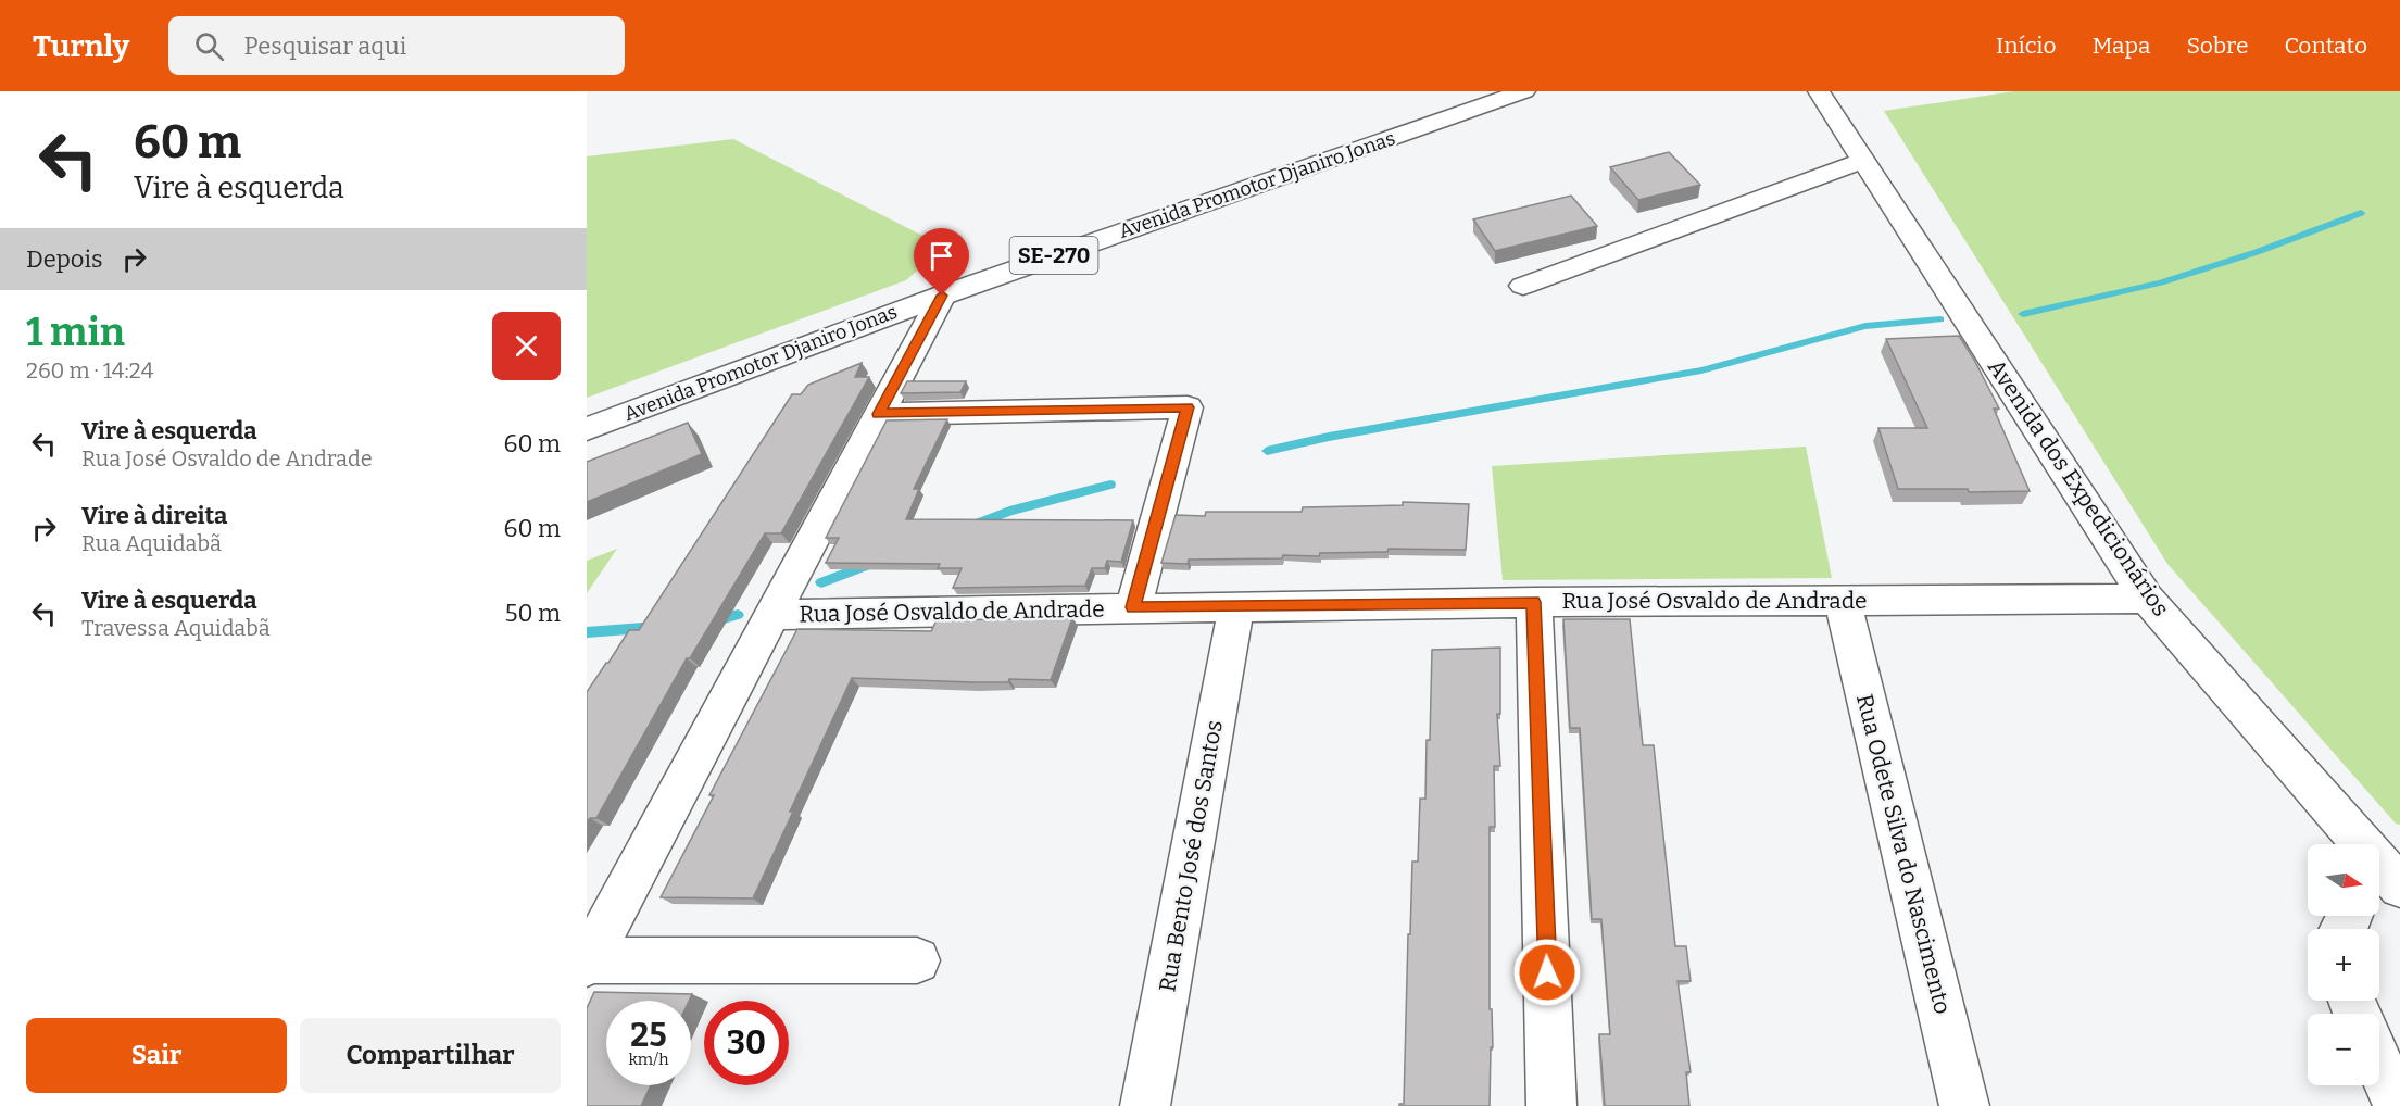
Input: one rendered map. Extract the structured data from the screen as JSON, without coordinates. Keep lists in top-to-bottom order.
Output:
{
  "streets": {
    "street": [
      "Avenida Promotor Djaniro Jonas",
      "SE-270",
      "Avenida dos Expedicionários",
      "Rua José Osvaldo de Andrade",
      "Rua Odete Silva do Nascimento",
      "Rua Bento José dos Santos"
    ]
  },
  "crossings": [
    ["Avenida dos Expedicionários", "Rua José Osvaldo de Andrade"],
    ["Rua José Osvaldo de Andrade", "Rua Odete Silva do Nascimento"],
    ["Rua José Osvaldo de Andrade", "Rua Bento José dos Santos"]
  ],
  "north": "right",
  "page": {
    "header": "Turnly",
    "search": "Pesquisar aqui",
    "nav": [
      "Início",
      "Mapa",
      "Sobre",
      "Contato"
    ],
    "turn": ["60 m", "Vire à esquerda"],
    "then": "Depois",
    "heading": ["1 min", "260 m · 14:24"],
    "list": [
      {
        "name": "Vire à esquerda",
        "note": "Rua José Osvaldo de Andrade",
        "value": "60 m"
      },
      {
        "name": "Vire à direita",
        "note": "Rua Aquidabã",
        "value": "60 m"
      },
      {
        "name": "Vire à esquerda",
        "note": "Travessa Aquidabã",
        "value": "50 m"
      }
    ],
    "map_buttons": ["+", "−"],
    "speed": "25 km/h",
    "limit": "30",
    "buttons": ["Sair", "Compartilhar"]
  }
}
